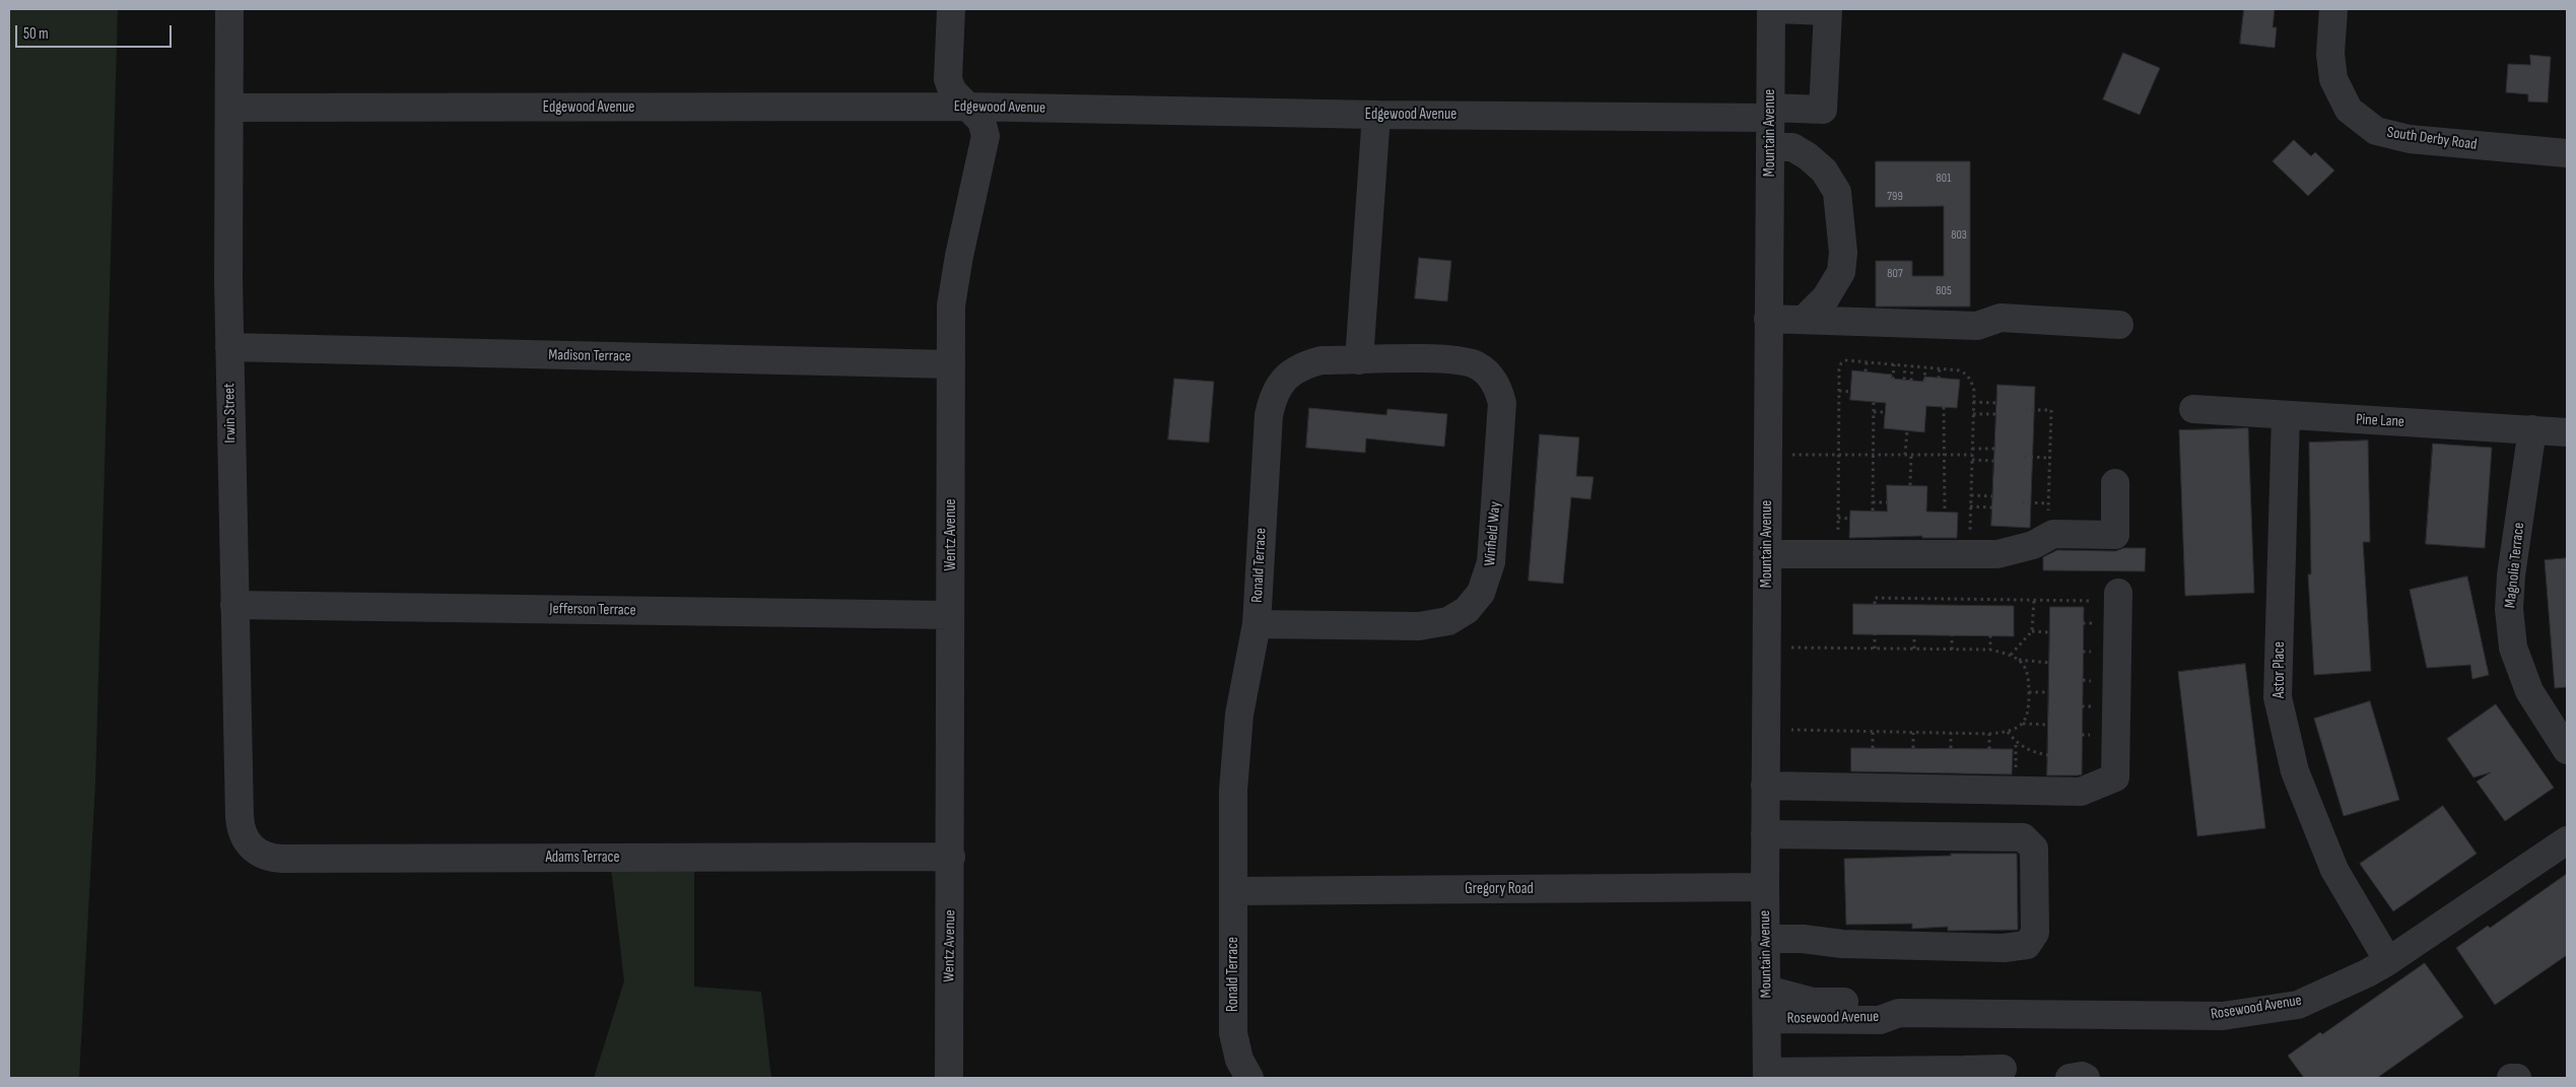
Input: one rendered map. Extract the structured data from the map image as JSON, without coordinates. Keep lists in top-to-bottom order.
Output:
{
  "streets": {
    "street": [
      "Edgewood Avenue",
      "Mountain Avenue",
      "South Derby Road",
      "Madison Terrace",
      "Irwin Street",
      "Pine Lane",
      "Winfield Way",
      "Wentz Avenue",
      "Ronald Terrace",
      "Magnolia Terrace",
      "Jefferson Terrace",
      "Astor Place",
      "Adams Terrace",
      "Gregory Road",
      "Rosewood Avenue"
    ]
  },
  "crossings": [
    ["Edgewood Avenue", "Mountain Avenue"],
    ["Edgewood Avenue", "Irwin Street"],
    ["Edgewood Avenue", "Wentz Avenue"],
    ["Mountain Avenue", "Gregory Road"],
    ["Mountain Avenue", "Rosewood Avenue"],
    ["Madison Terrace", "Irwin Street"],
    ["Madison Terrace", "Wentz Avenue"],
    ["Irwin Street", "Jefferson Terrace"],
    ["Irwin Street", "Adams Terrace"],
    ["Pine Lane", "Magnolia Terrace"],
    ["Pine Lane", "Astor Place"],
    ["Winfield Way", "Ronald Terrace"],
    ["Wentz Avenue", "Jefferson Terrace"],
    ["Wentz Avenue", "Adams Terrace"],
    ["Ronald Terrace", "Gregory Road"],
    ["Astor Place", "Rosewood Avenue"]
  ],
  "house_numbers": [
    "801",
    "799",
    "803",
    "807",
    "805"
  ],
  "scale_bar": "50 m"
}
